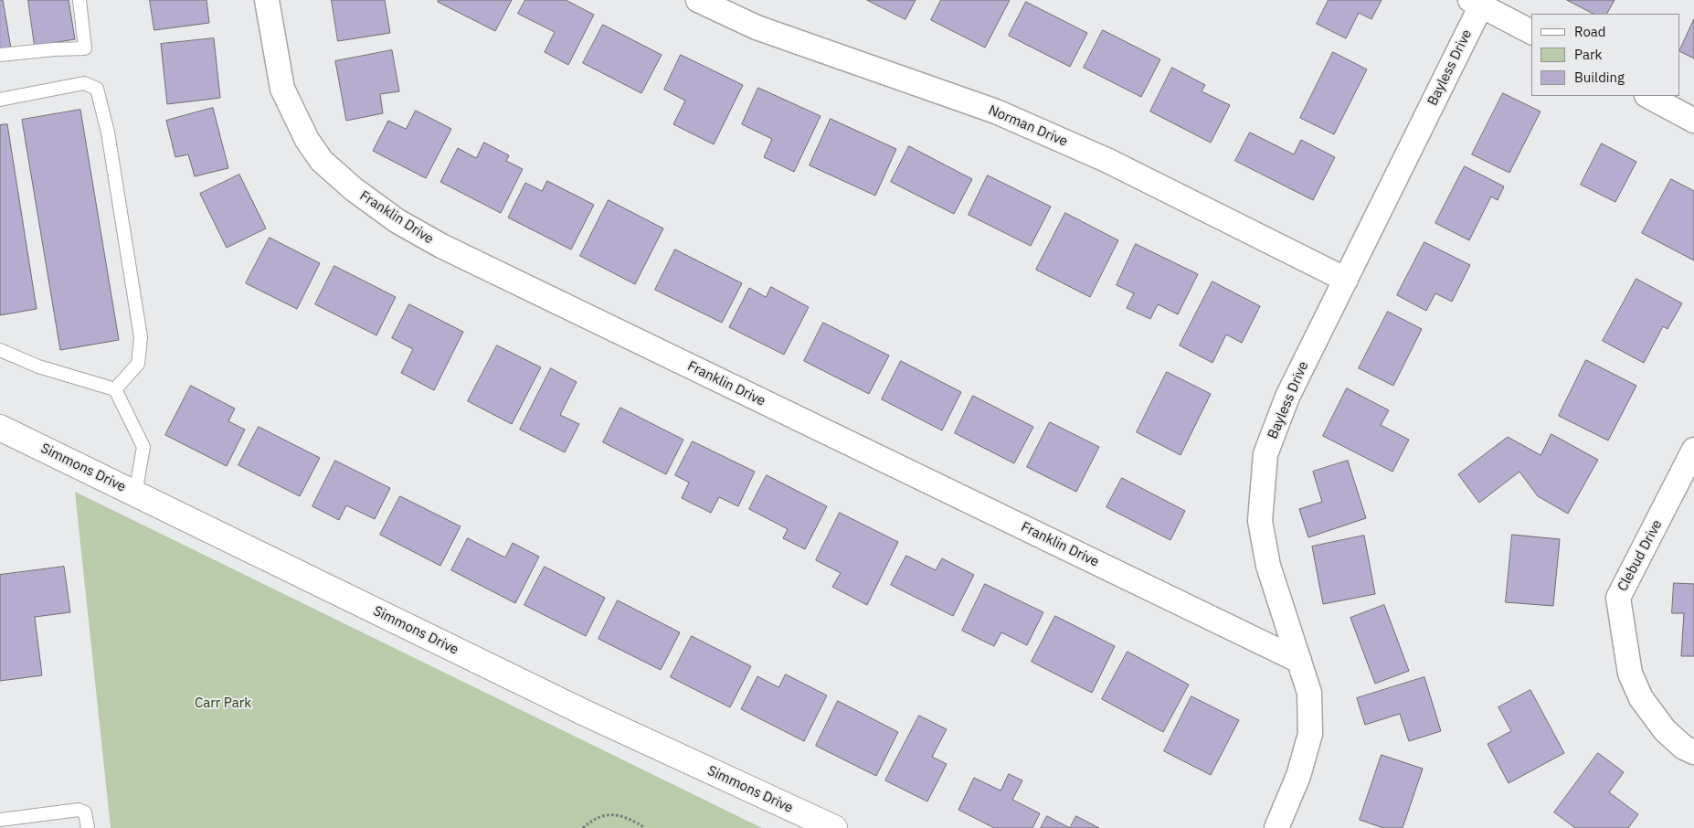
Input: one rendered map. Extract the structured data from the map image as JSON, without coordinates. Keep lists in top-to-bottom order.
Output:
{
  "streets": {
    "street": [
      "Bayless Drive",
      "Norman Drive",
      "Franklin Drive",
      "Simmons Drive",
      "Clebud Drive"
    ]
  },
  "crossings": [
    ["Bayless Drive", "Norman Drive"],
    ["Bayless Drive", "Franklin Drive"]
  ],
  "parks": ["Carr Park"],
  "legend": ["Road", "Park", "Building"]
}
